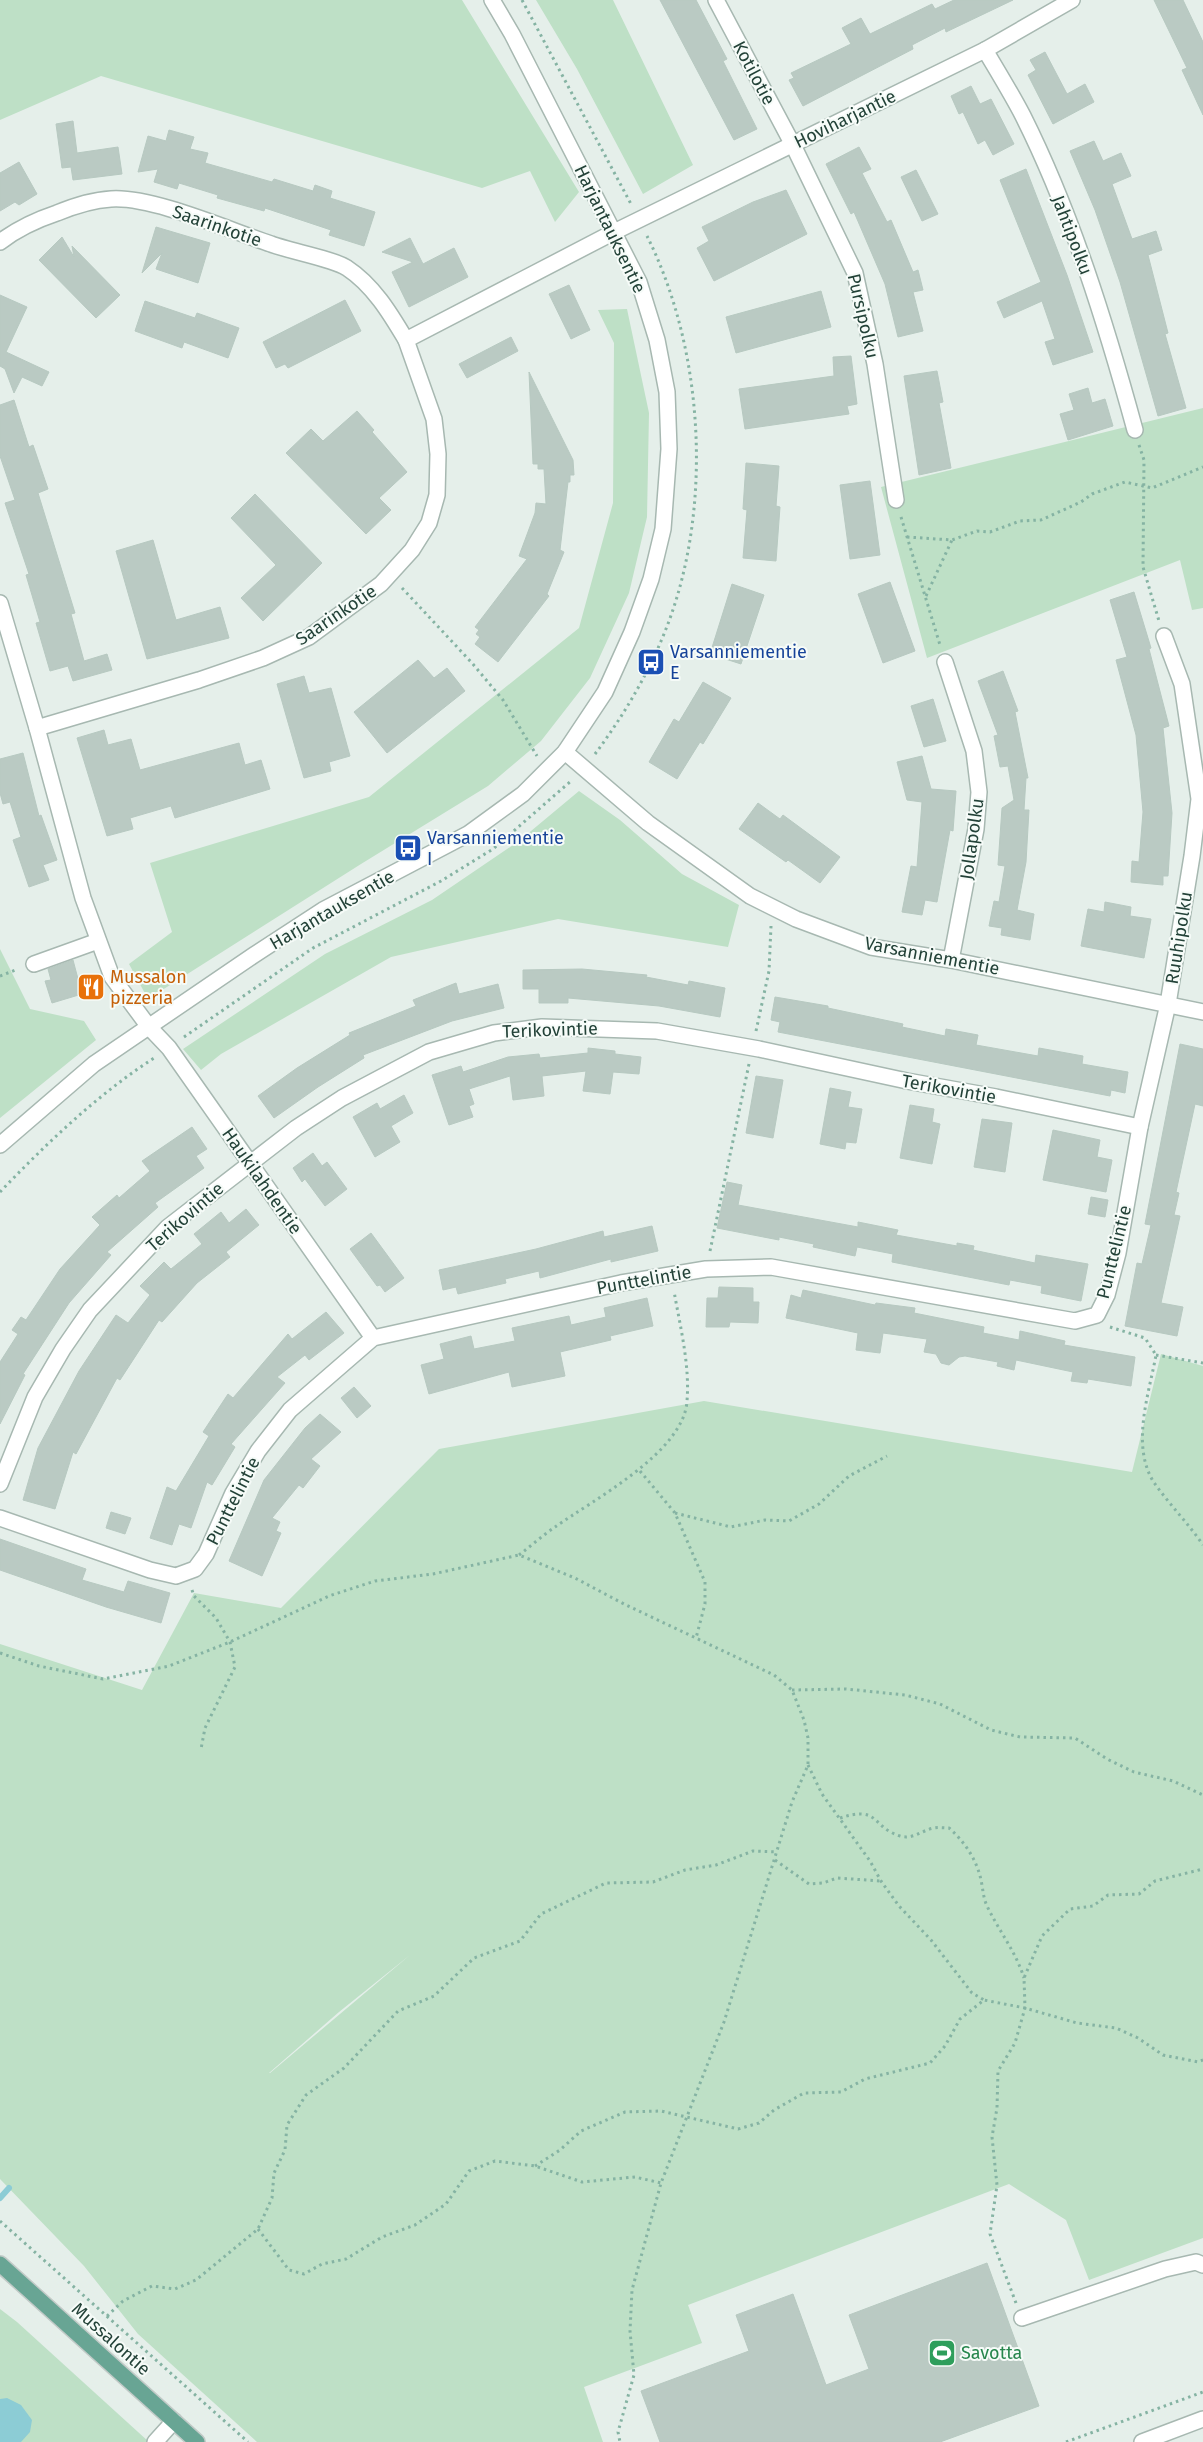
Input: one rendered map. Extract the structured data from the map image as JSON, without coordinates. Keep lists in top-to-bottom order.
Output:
{
  "streets": {
    "main road": ["Mussalontie"],
    "street": [
      "Kotilotie",
      "Hoviharjantie",
      "Saarinkotie",
      "Harjantauksentie",
      "Jahtipolku",
      "Pursipolku",
      "Jollapolku",
      "Ruuhipolku",
      "Varsanniementie",
      "Terikovintie",
      "Haukilahdentie",
      "Punttelintie"
    ]
  },
  "crossings": [
    ["Kotilotie", "Hoviharjantie"],
    ["Kotilotie", "Pursipolku"],
    ["Hoviharjantie", "Harjantauksentie"],
    ["Hoviharjantie", "Jahtipolku"],
    ["Hoviharjantie", "Pursipolku"],
    ["Harjantauksentie", "Varsanniementie"],
    ["Harjantauksentie", "Haukilahdentie"],
    ["Jollapolku", "Varsanniementie"],
    ["Ruuhipolku", "Varsanniementie"],
    ["Ruuhipolku", "Punttelintie"],
    ["Varsanniementie", "Punttelintie"],
    ["Terikovintie", "Haukilahdentie"],
    ["Terikovintie", "Punttelintie"],
    ["Haukilahdentie", "Punttelintie"]
  ],
  "places": {
    "bus stop": ["Varsanniementie E", "Varsanniementie I"],
    "restaurant": ["Mussalon pizzeria"],
    "sports": ["Savotta"]
  }
}
